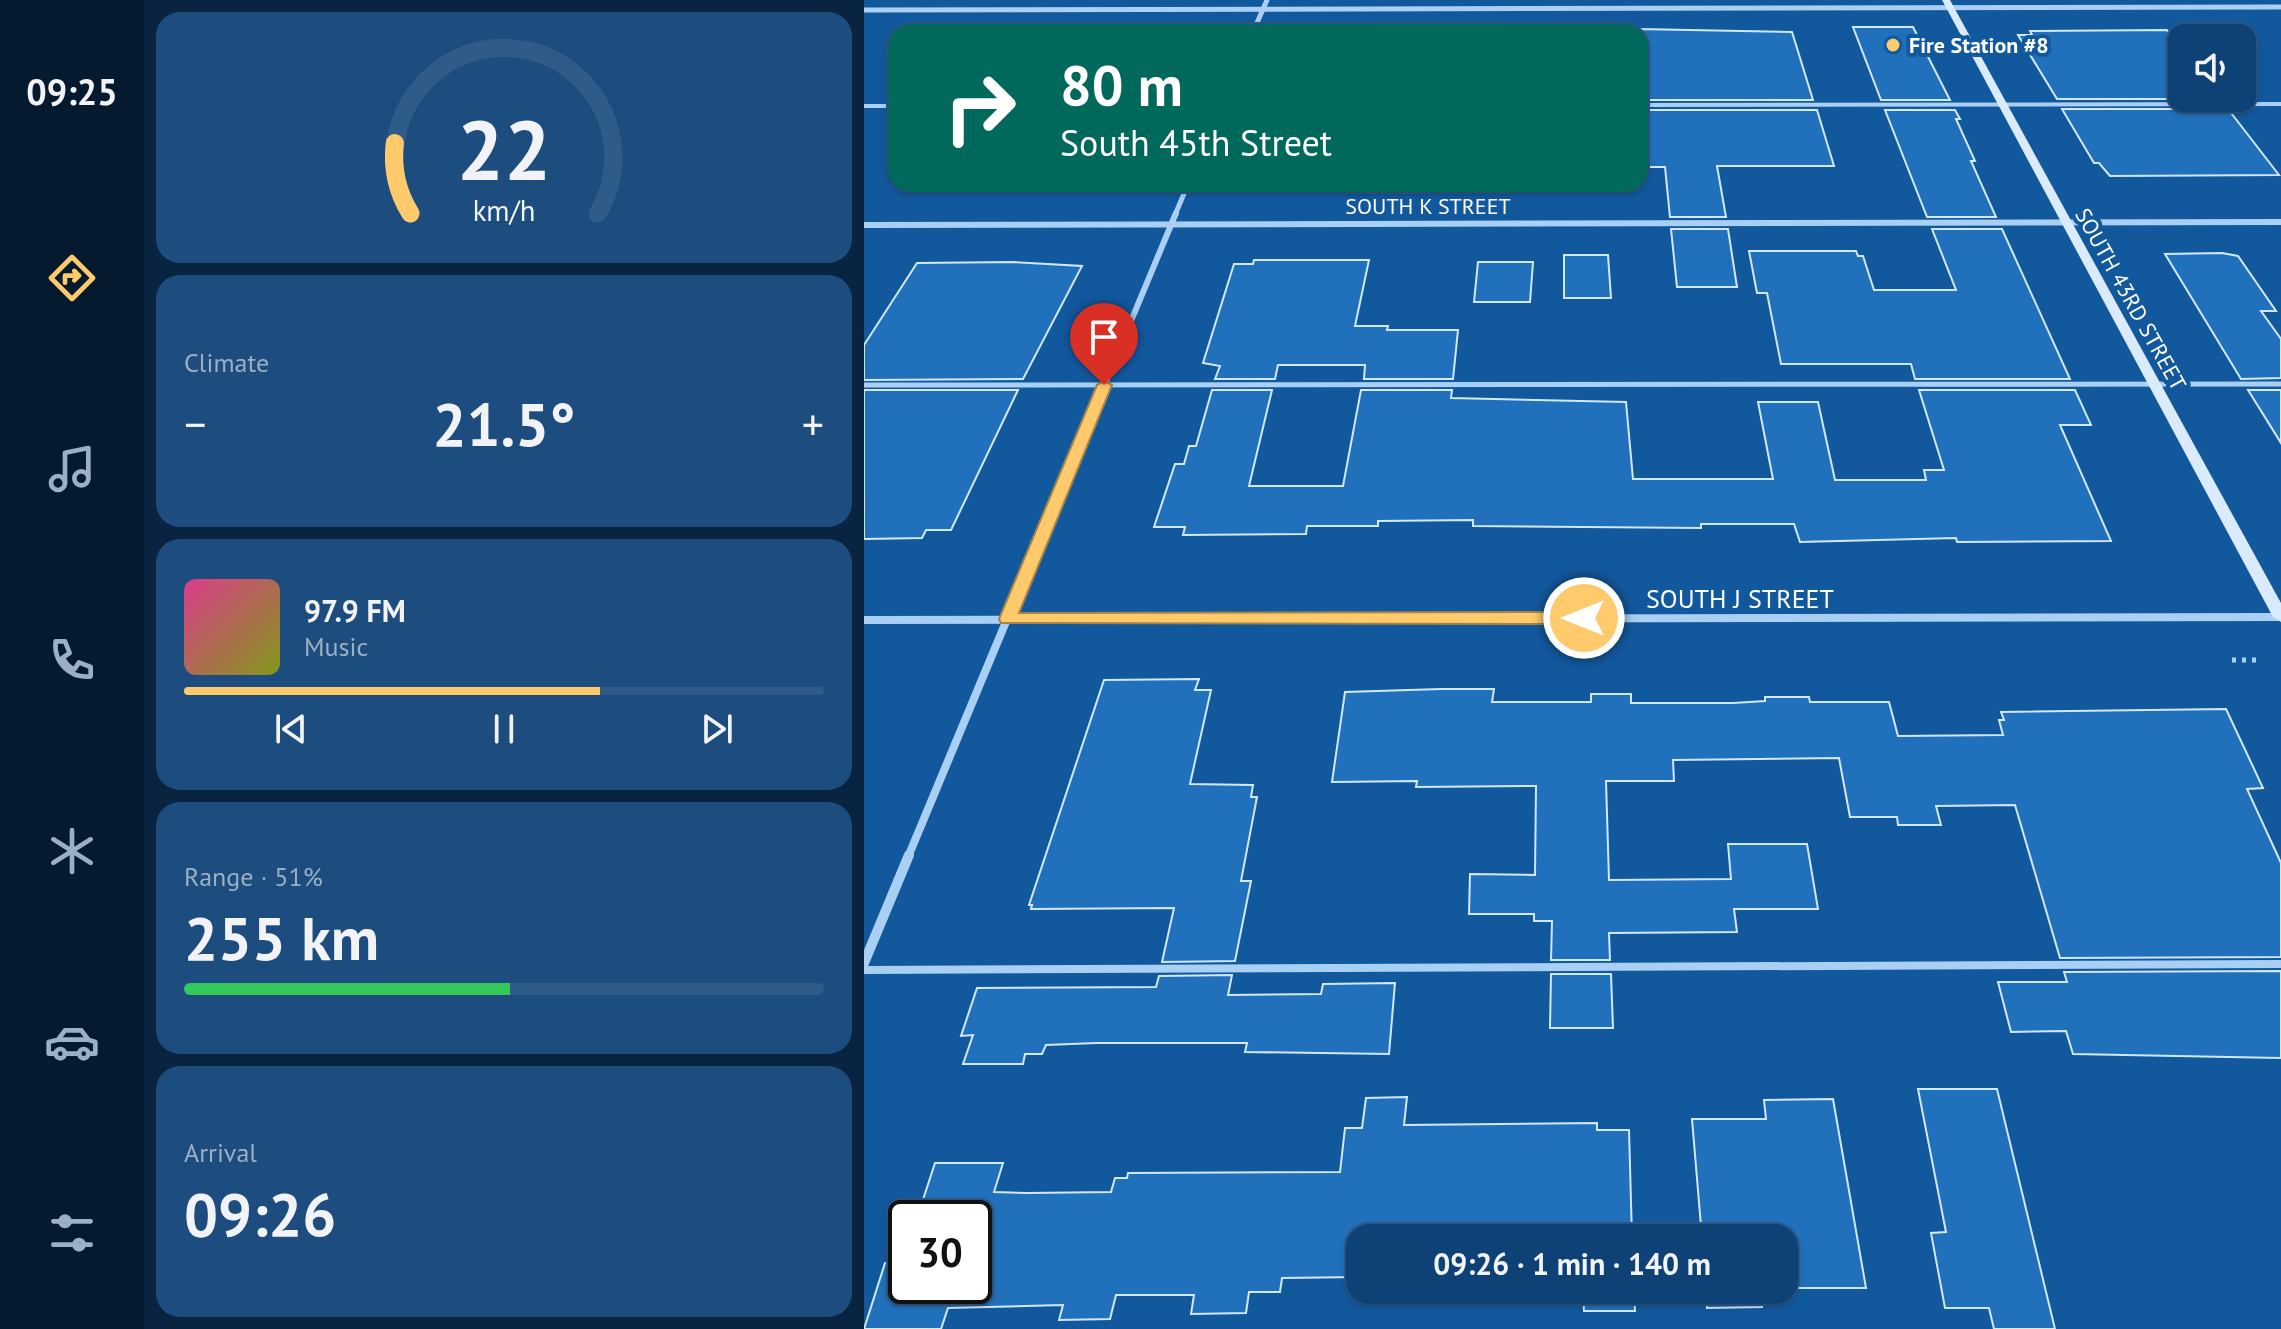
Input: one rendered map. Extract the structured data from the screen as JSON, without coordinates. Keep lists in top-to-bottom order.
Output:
{
  "streets": {
    "street": ["SOUTH K STREET", "SOUTH 43RD STREET", "SOUTH J STREET"]
  },
  "crossings": [
    ["SOUTH K STREET", "SOUTH 43RD STREET"],
    ["SOUTH 43RD STREET", "SOUTH J STREET"]
  ],
  "places": ["Fire Station #8"],
  "page": {
    "tabs": "09:25",
    "turn": ["80 m", "South 45th Street"],
    "tile": [
      "Climate",
      ["Range · 51%", "255 km"],
      ["Arrival", "09:26"]
    ],
    "heat": ["−", "21.5°", "+"],
    "song": ["97.9 FM", "Music"],
    "limit": "30",
    "trip": "09:26 · 1 min · 140 m",
    "gauge": ["22", "km/h"]
  }
}
